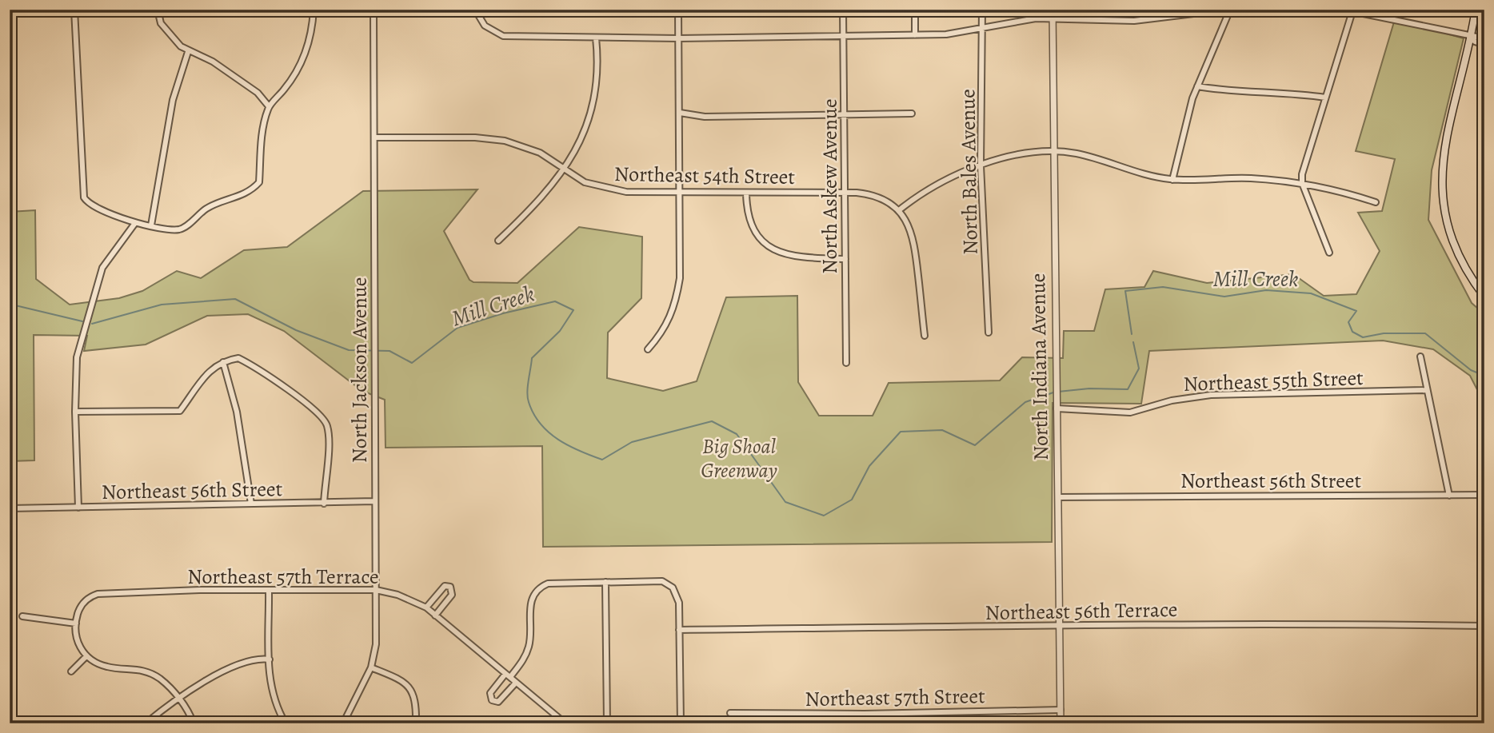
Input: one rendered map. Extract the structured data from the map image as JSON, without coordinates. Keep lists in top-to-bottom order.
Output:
{
  "streets": {
    "street": [
      "North Bales Avenue",
      "Northeast 54th Street",
      "North Askew Avenue",
      "North Indiana Avenue",
      "North Jackson Avenue",
      "Northeast 55th Street",
      "Northeast 56th Street",
      "Northeast 57th Terrace",
      "Northeast 56th Terrace",
      "Northeast 57th Street"
    ]
  },
  "crossings": [
    ["Northeast 54th Street", "North Askew Avenue"],
    ["Northeast 54th Street", "North Jackson Avenue"],
    ["North Indiana Avenue", "Northeast 55th Street"],
    ["North Indiana Avenue", "Northeast 56th Street"],
    ["North Indiana Avenue", "Northeast 56th Terrace"],
    ["North Indiana Avenue", "Northeast 57th Street"],
    ["North Jackson Avenue", "Northeast 56th Street"],
    ["North Jackson Avenue", "Northeast 57th Terrace"]
  ],
  "water": ["Mill Creek"],
  "parks": ["Big Shoal Greenway"]
}
